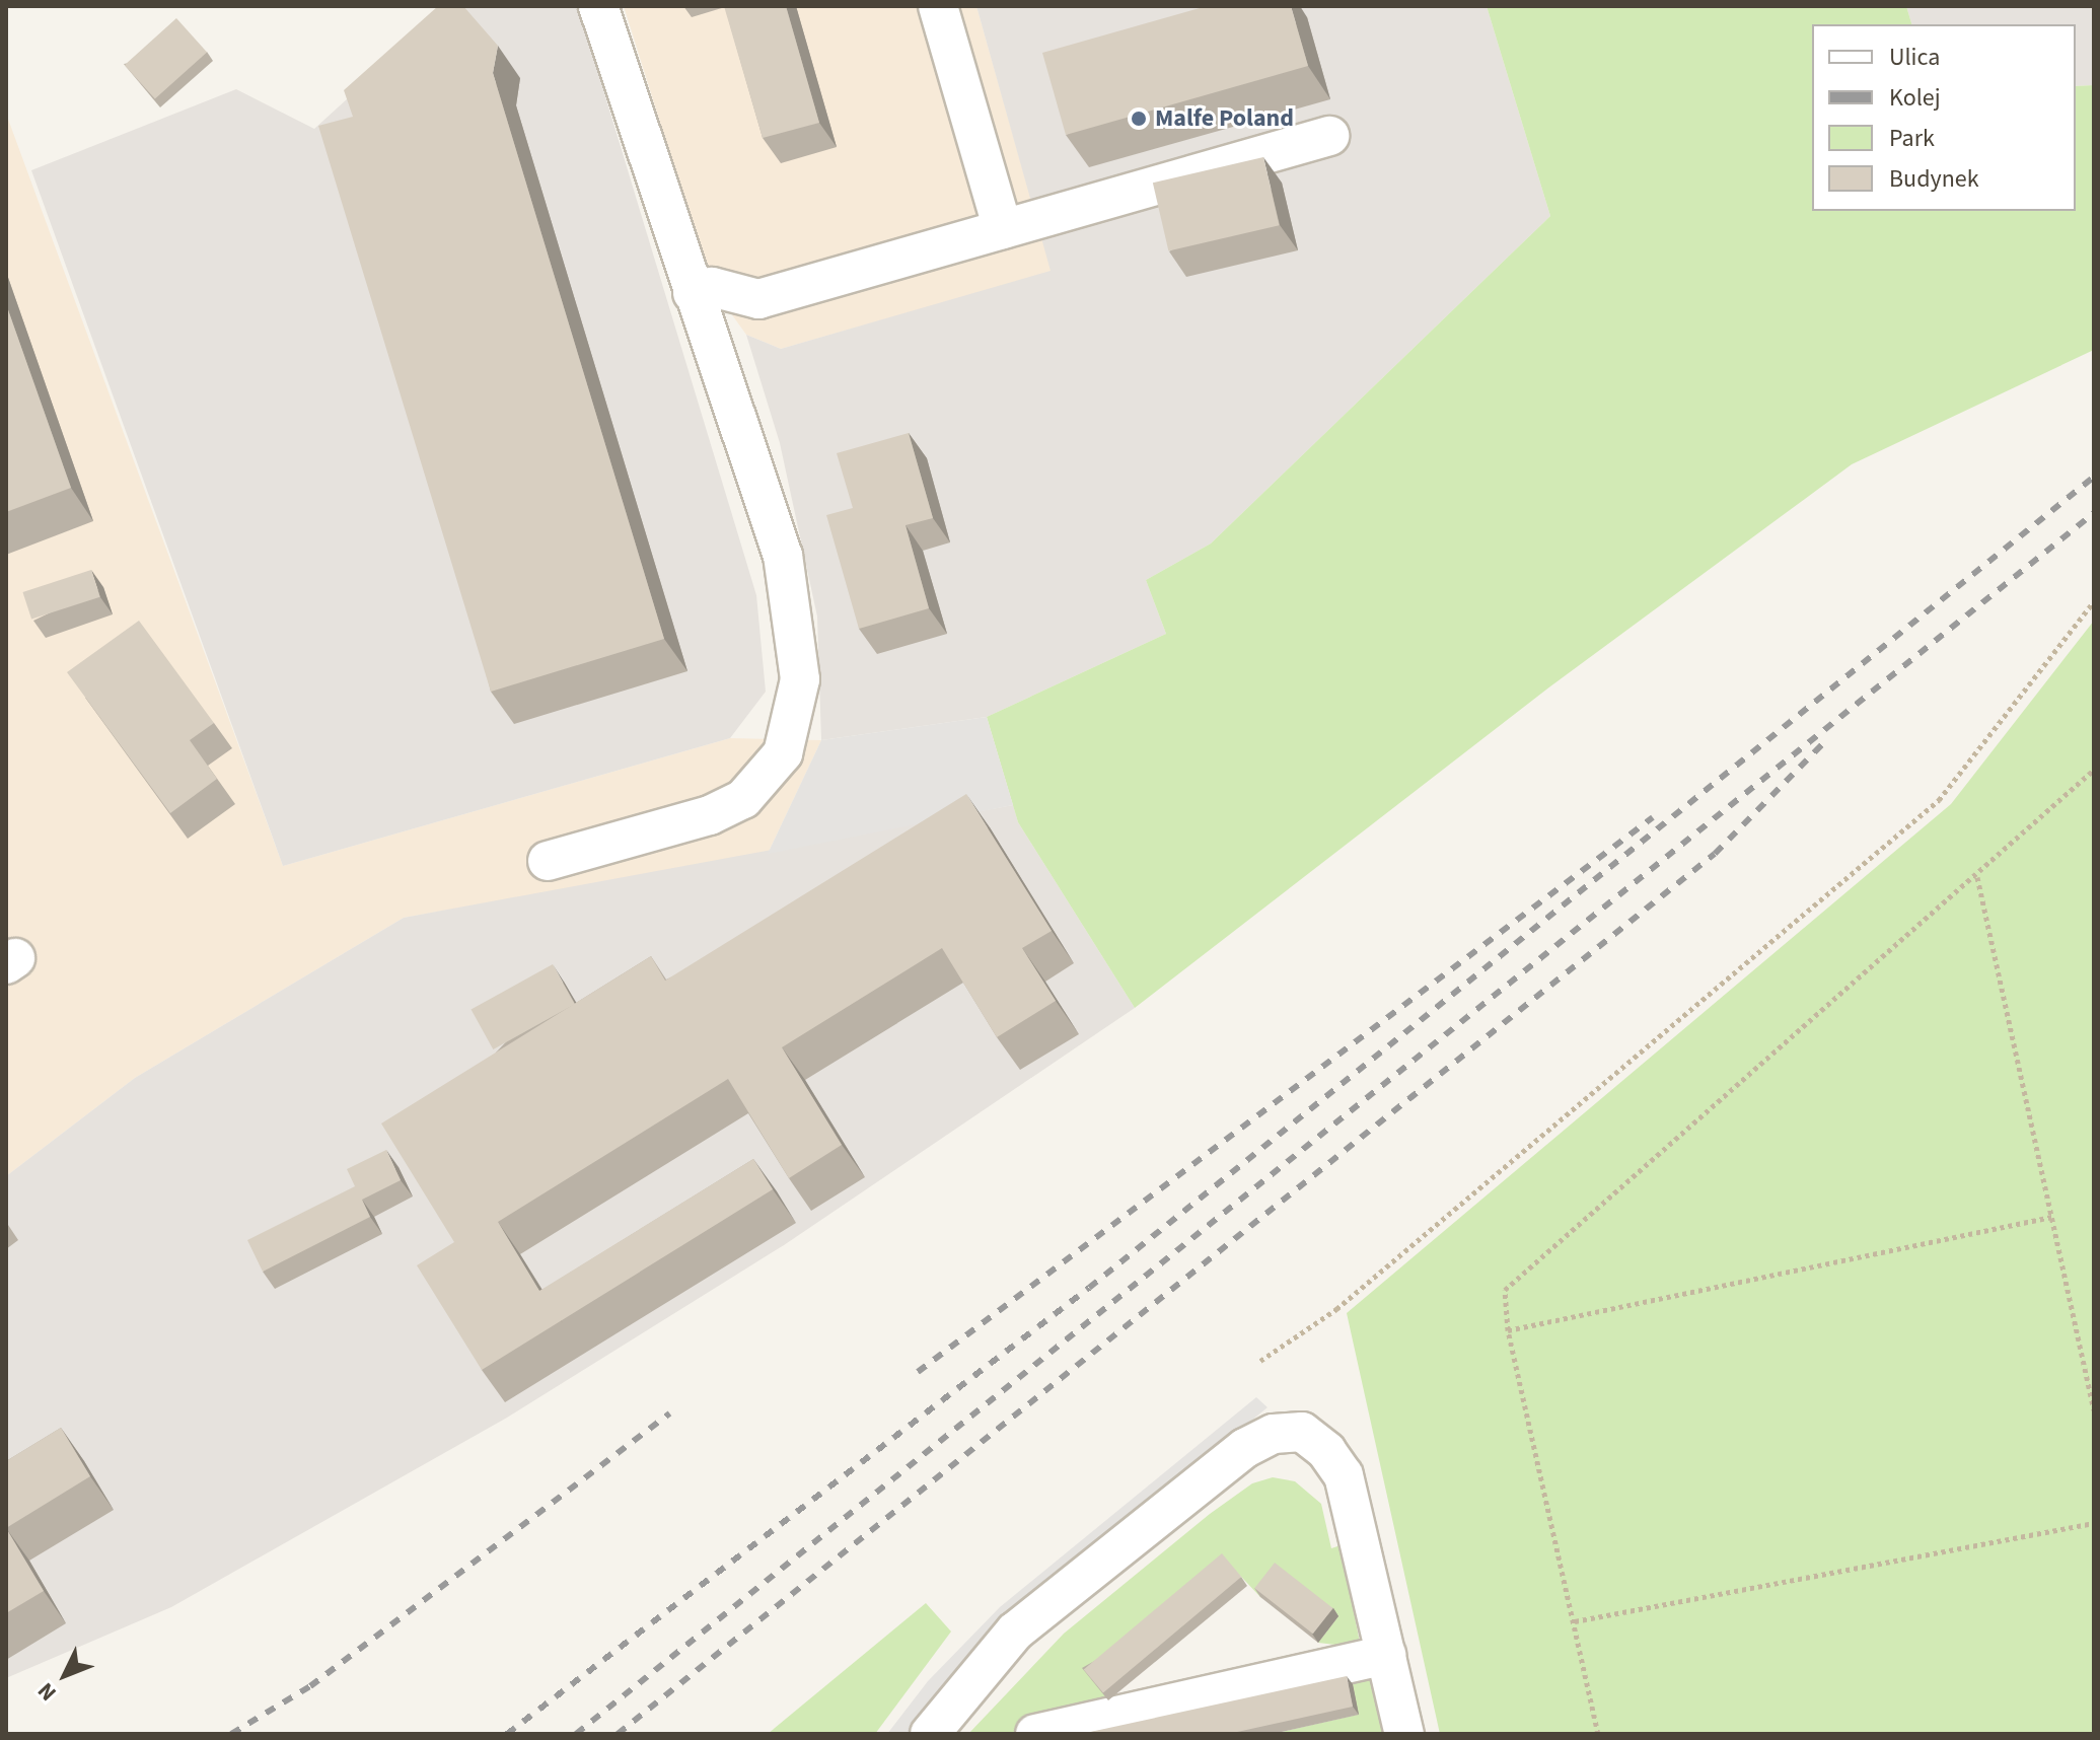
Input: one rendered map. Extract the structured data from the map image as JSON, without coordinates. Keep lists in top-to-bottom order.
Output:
{
  "places": ["Malfe Poland"],
  "legend": [
    "Ulica",
    "Kolej",
    "Park",
    "Budynek"
  ],
  "north": "bottom left"
}
